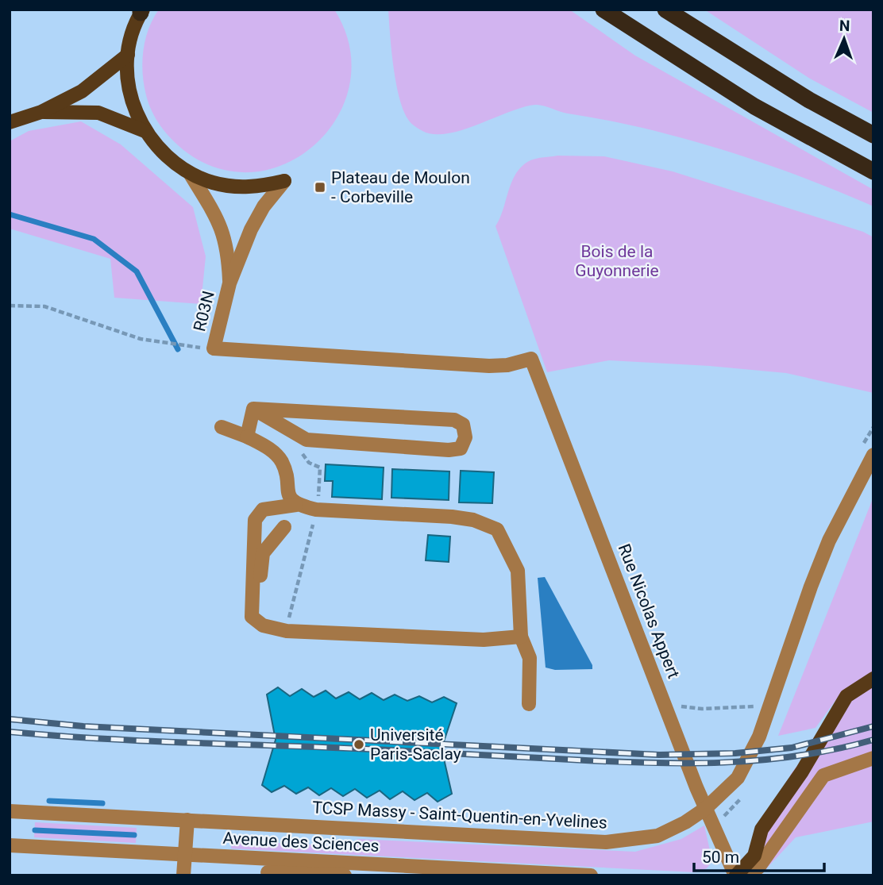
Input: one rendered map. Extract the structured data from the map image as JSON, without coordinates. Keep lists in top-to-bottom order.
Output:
{
  "streets": {
    "street": [
      "R03N",
      "Rue Nicolas Appert",
      "TCSP Massy - Saint-Quentin-en-Yvelines",
      "Avenue des Sciences"
    ]
  },
  "crossings": [
    ["R03N", "Rue Nicolas Appert"],
    ["Rue Nicolas Appert", "TCSP Massy - Saint-Quentin-en-Yvelines"]
  ],
  "parks": ["Bois de la Guyonnerie"],
  "places": {
    "transit": ["Plateau de Moulon - Corbeville"],
    "other": ["Université Paris-Saclay"]
  },
  "scale_bar": "50 m",
  "north": "top"
}
